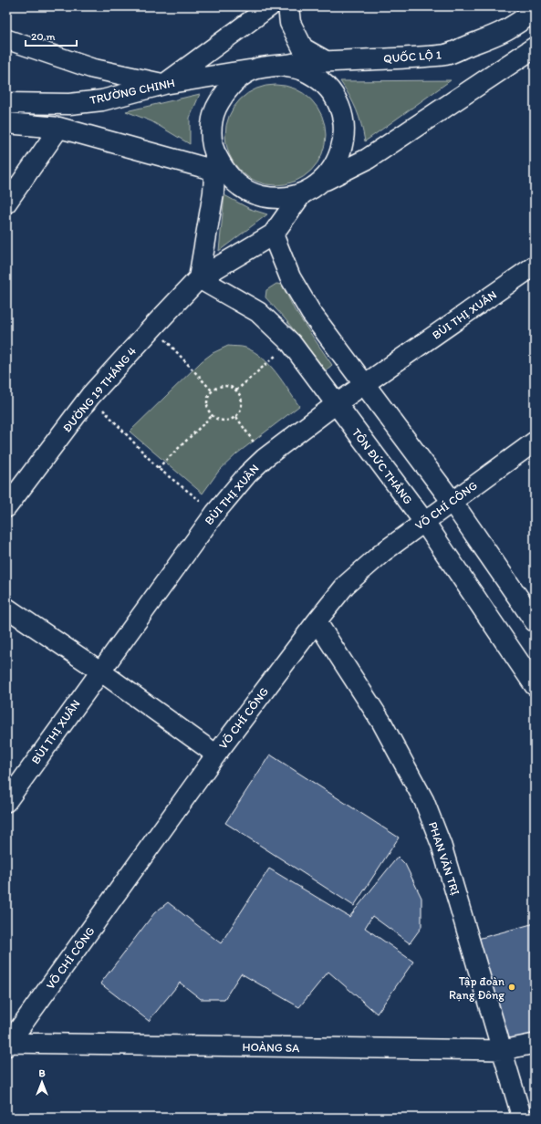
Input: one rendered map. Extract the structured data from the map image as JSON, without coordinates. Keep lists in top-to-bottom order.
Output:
{
  "streets": {
    "main road": [
      "QUỐC LỘ 1",
      "TRƯỜNG CHINH",
      "ĐƯỜNG 19 THÁNG 4",
      "TÔN ĐỨC THẮNG"
    ],
    "street": [
      "BÙI THỊ XUÂN",
      "VÕ CHÍ CÔNG",
      "PHAN VĂN TRỊ",
      "HOÀNG SA"
    ]
  },
  "crossings": [
    ["QUỐC LỘ 1", "TRƯỜNG CHINH"],
    ["BÙI THỊ XUÂN", "TÔN ĐỨC THẮNG"],
    ["ĐƯỜNG 19 THÁNG 4", "TÔN ĐỨC THẮNG"],
    ["TÔN ĐỨC THẮNG", "VÕ CHÍ CÔNG"],
    ["VÕ CHÍ CÔNG", "PHAN VĂN TRỊ"],
    ["VÕ CHÍ CÔNG", "HOÀNG SA"],
    ["PHAN VĂN TRỊ", "HOÀNG SA"]
  ],
  "places": ["Tập đoàn Rạng Đông"],
  "scale_bar": "20 m",
  "north": "top"
}
